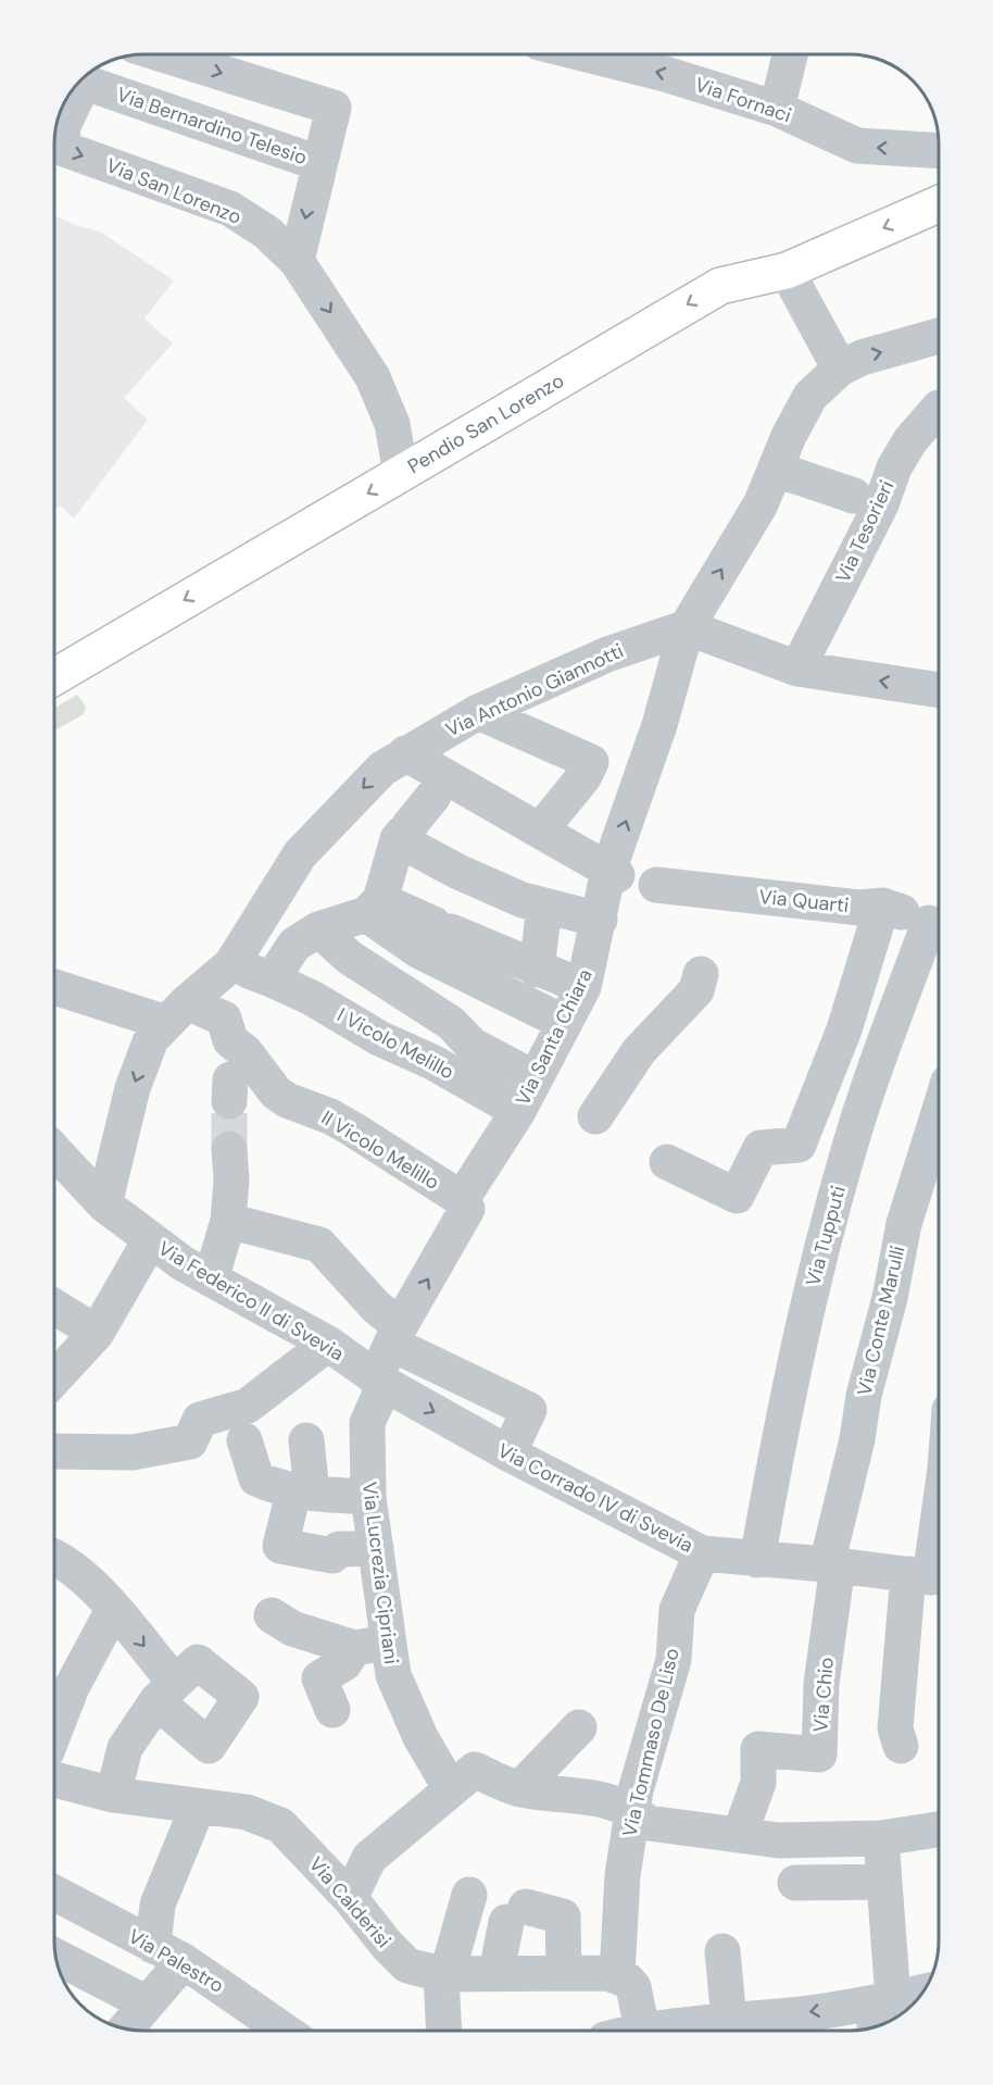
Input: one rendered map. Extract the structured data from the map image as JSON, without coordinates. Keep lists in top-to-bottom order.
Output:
{
  "streets": {
    "street": [
      "Via Fornaci",
      "Via Bernardino Telesio",
      "Via San Lorenzo",
      "Pendio San Lorenzo",
      "Via Tesorieri",
      "Via Antonio Giannotti",
      "Via Quarti",
      "Via Santa Chiara",
      "I Vicolo Melillo",
      "II Vicolo Melillo",
      "Via Tupputi",
      "Via Federico II di Svevia",
      "Via Conte Marulli",
      "Via Corrado IV di Svevia",
      "Via Lucrezia Cipriani",
      "Via Chio",
      "Via Tommaso De Liso",
      "Via Calderisi",
      "Via Palestro"
    ]
  },
  "crossings": [
    ["Via San Lorenzo", "Pendio San Lorenzo"],
    ["Via Antonio Giannotti", "Via Santa Chiara"],
    ["Via Antonio Giannotti", "II Vicolo Melillo"],
    ["Via Antonio Giannotti", "Via Federico II di Svevia"],
    ["Via Quarti", "Via Tupputi"],
    ["Via Santa Chiara", "I Vicolo Melillo"],
    ["Via Santa Chiara", "II Vicolo Melillo"],
    ["Via Santa Chiara", "Via Federico II di Svevia"],
    ["Via Santa Chiara", "Via Corrado IV di Svevia"],
    ["Via Santa Chiara", "Via Lucrezia Cipriani"],
    ["Via Tupputi", "Via Corrado IV di Svevia"],
    ["Via Federico II di Svevia", "Via Corrado IV di Svevia"],
    ["Via Federico II di Svevia", "Via Lucrezia Cipriani"],
    ["Via Conte Marulli", "Via Corrado IV di Svevia"],
    ["Via Conte Marulli", "Via Chio"],
    ["Via Corrado IV di Svevia", "Via Lucrezia Cipriani"],
    ["Via Corrado IV di Svevia", "Via Chio"],
    ["Via Corrado IV di Svevia", "Via Tommaso De Liso"],
    ["Via Tommaso De Liso", "Via Calderisi"]
  ],
  "one_way": [
    "Via Fornaci",
    "Via San Lorenzo",
    "Pendio San Lorenzo",
    "Via Santa Chiara"
  ]
}
